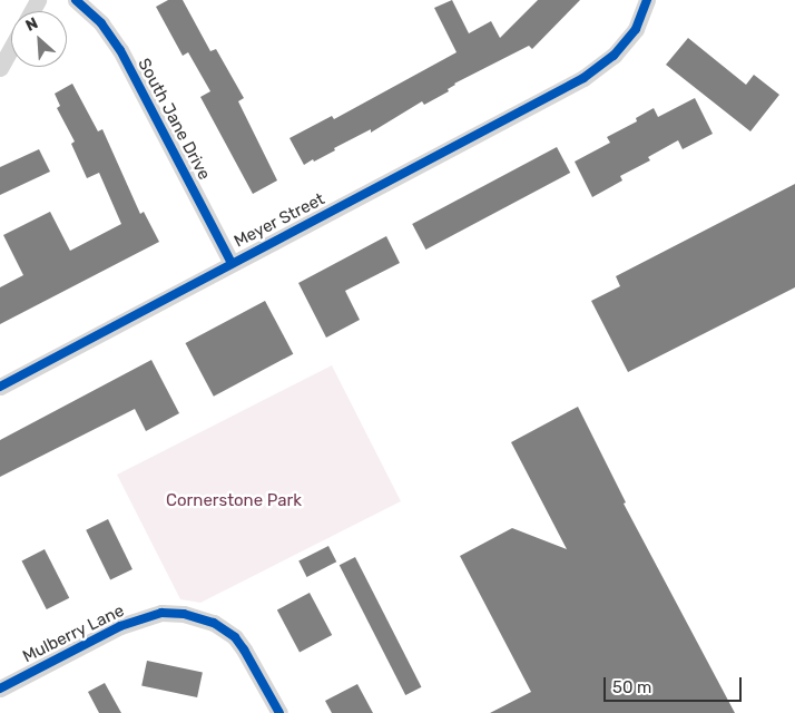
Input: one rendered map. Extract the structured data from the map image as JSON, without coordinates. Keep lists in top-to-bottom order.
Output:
{
  "streets": {
    "street": ["South Jane Drive", "Meyer Street", "Mulberry Lane"]
  },
  "crossings": [
    ["South Jane Drive", "Meyer Street"]
  ],
  "parks": ["Cornerstone Park"],
  "scale_bar": "50 m",
  "north": "top left"
}
